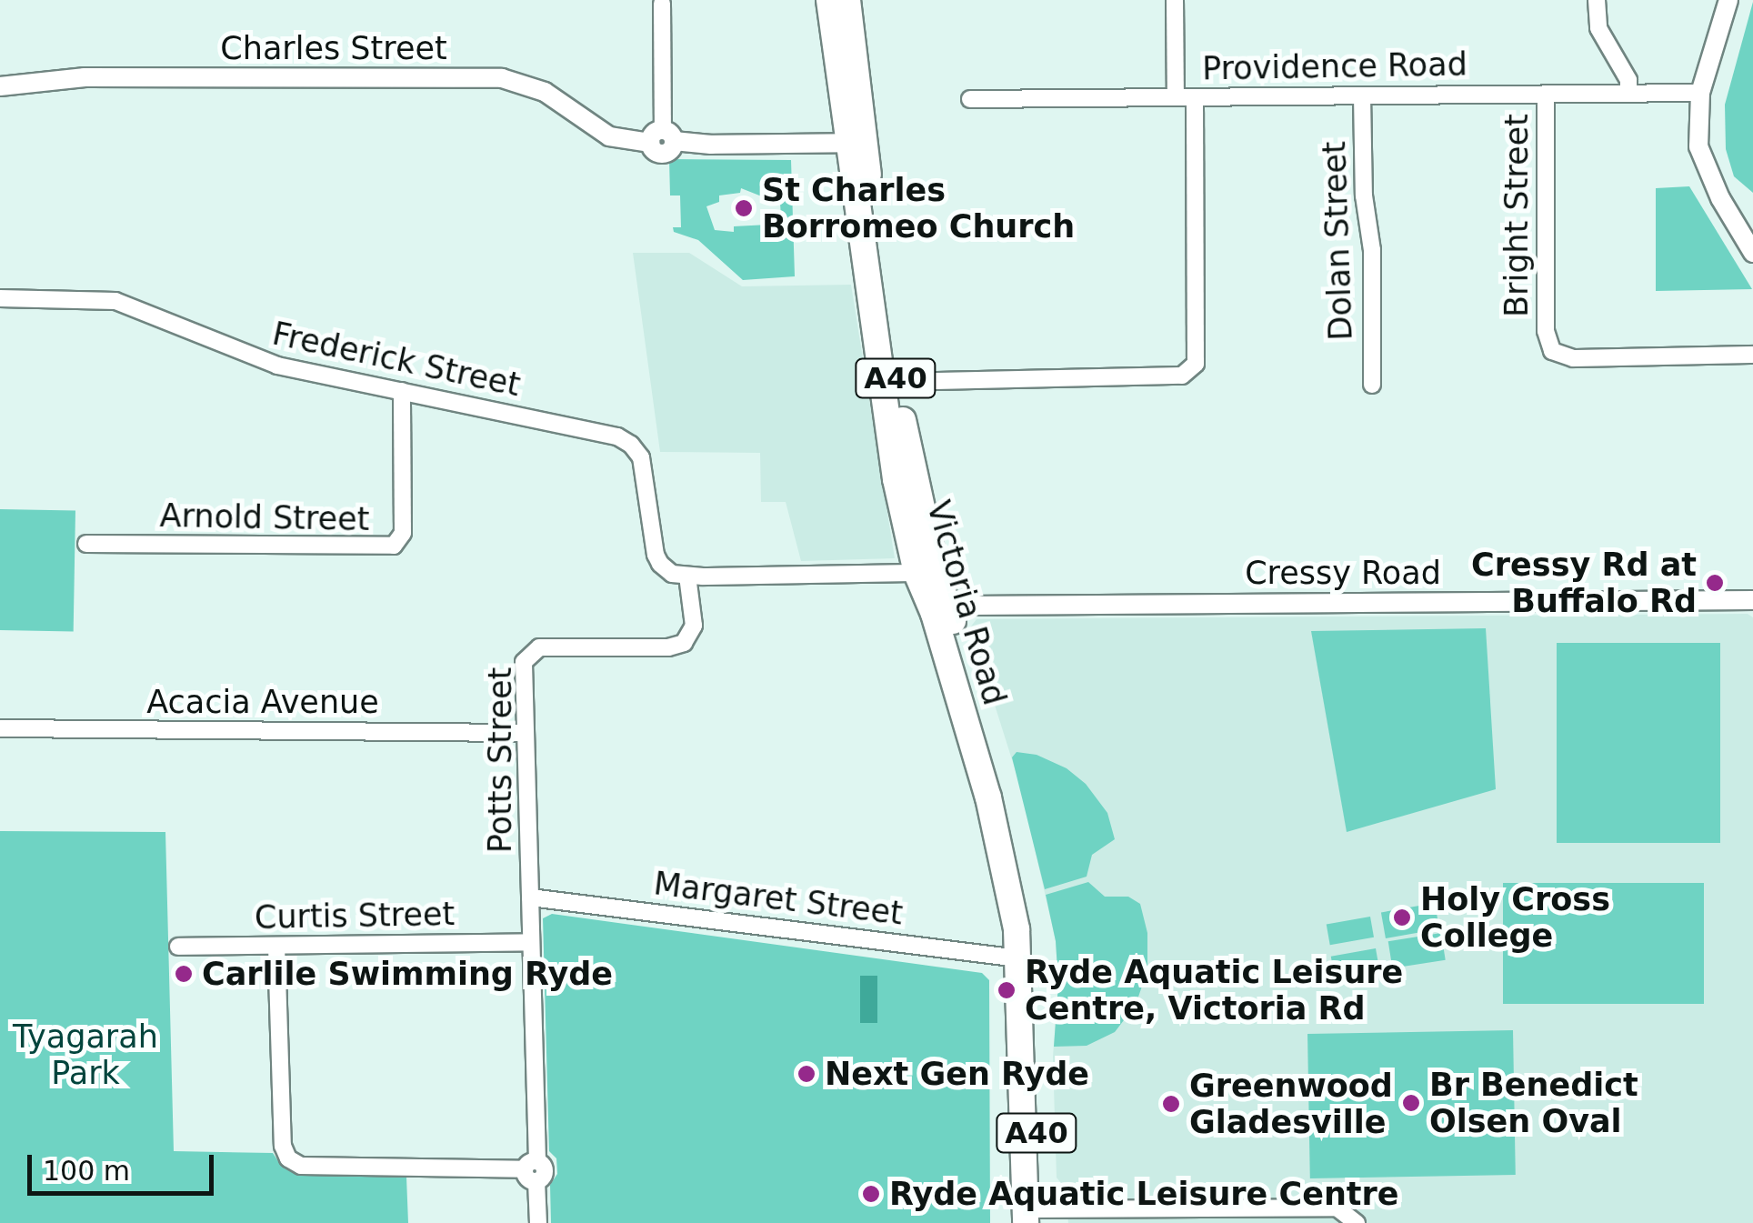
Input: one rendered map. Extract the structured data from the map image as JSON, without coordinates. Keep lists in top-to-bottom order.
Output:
{
  "streets": {
    "highway": ["A40", "Victoria Road"],
    "street": [
      "Charles Street",
      "Providence Road",
      "Bright Street",
      "Dolan Street",
      "Frederick Street",
      "Arnold Street",
      "Cressy Road",
      "Acacia Avenue",
      "Potts Street",
      "Margaret Street",
      "Curtis Street"
    ]
  },
  "crossings": [
    ["Charles Street", "Victoria Road"],
    ["Providence Road", "Bright Street"],
    ["Providence Road", "Dolan Street"],
    ["Frederick Street", "Arnold Street"],
    ["Frederick Street", "Potts Street"],
    ["Cressy Road", "Victoria Road"],
    ["Victoria Road", "Margaret Street"],
    ["Acacia Avenue", "Potts Street"],
    ["Potts Street", "Margaret Street"],
    ["Potts Street", "Curtis Street"]
  ],
  "parks": ["Tyagarah Park"],
  "places": [
    "St Charles Borromeo Church",
    "Cressy Rd at Buffalo Rd",
    "Holy Cross College",
    "Carlile Swimming Ryde",
    "Ryde Aquatic Leisure Centre, Victoria Rd",
    "Next Gen Ryde",
    "Br Benedict Olsen Oval",
    "Greenwood Gladesville",
    "Ryde Aquatic Leisure Centre"
  ],
  "scale_bar": "100 m"
}
